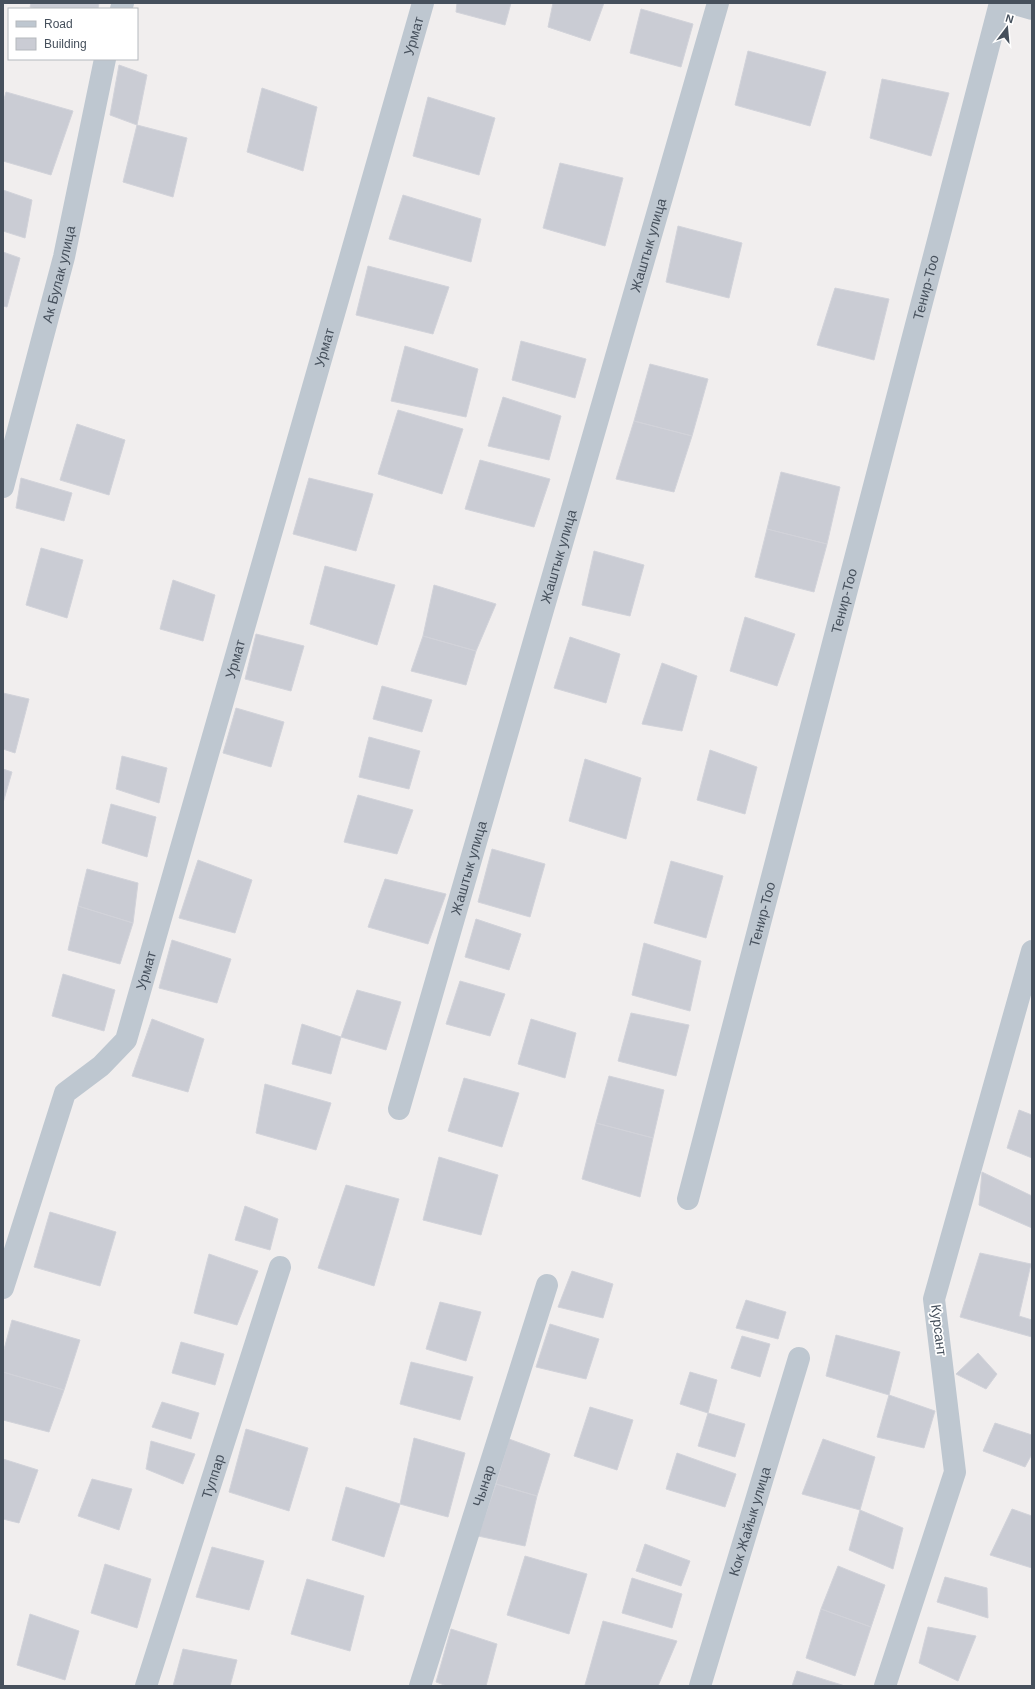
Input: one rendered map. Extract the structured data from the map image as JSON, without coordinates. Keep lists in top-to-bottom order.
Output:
{
  "streets": {
    "street": [
      "Урмат",
      "Жаштык улица",
      "Ак Булак улица",
      "Тенир-Тоо",
      "Курсант",
      "Тулпар",
      "Чынар",
      "Кок Жайык улица"
    ]
  },
  "legend": ["Road", "Building"],
  "north": "top"
}
